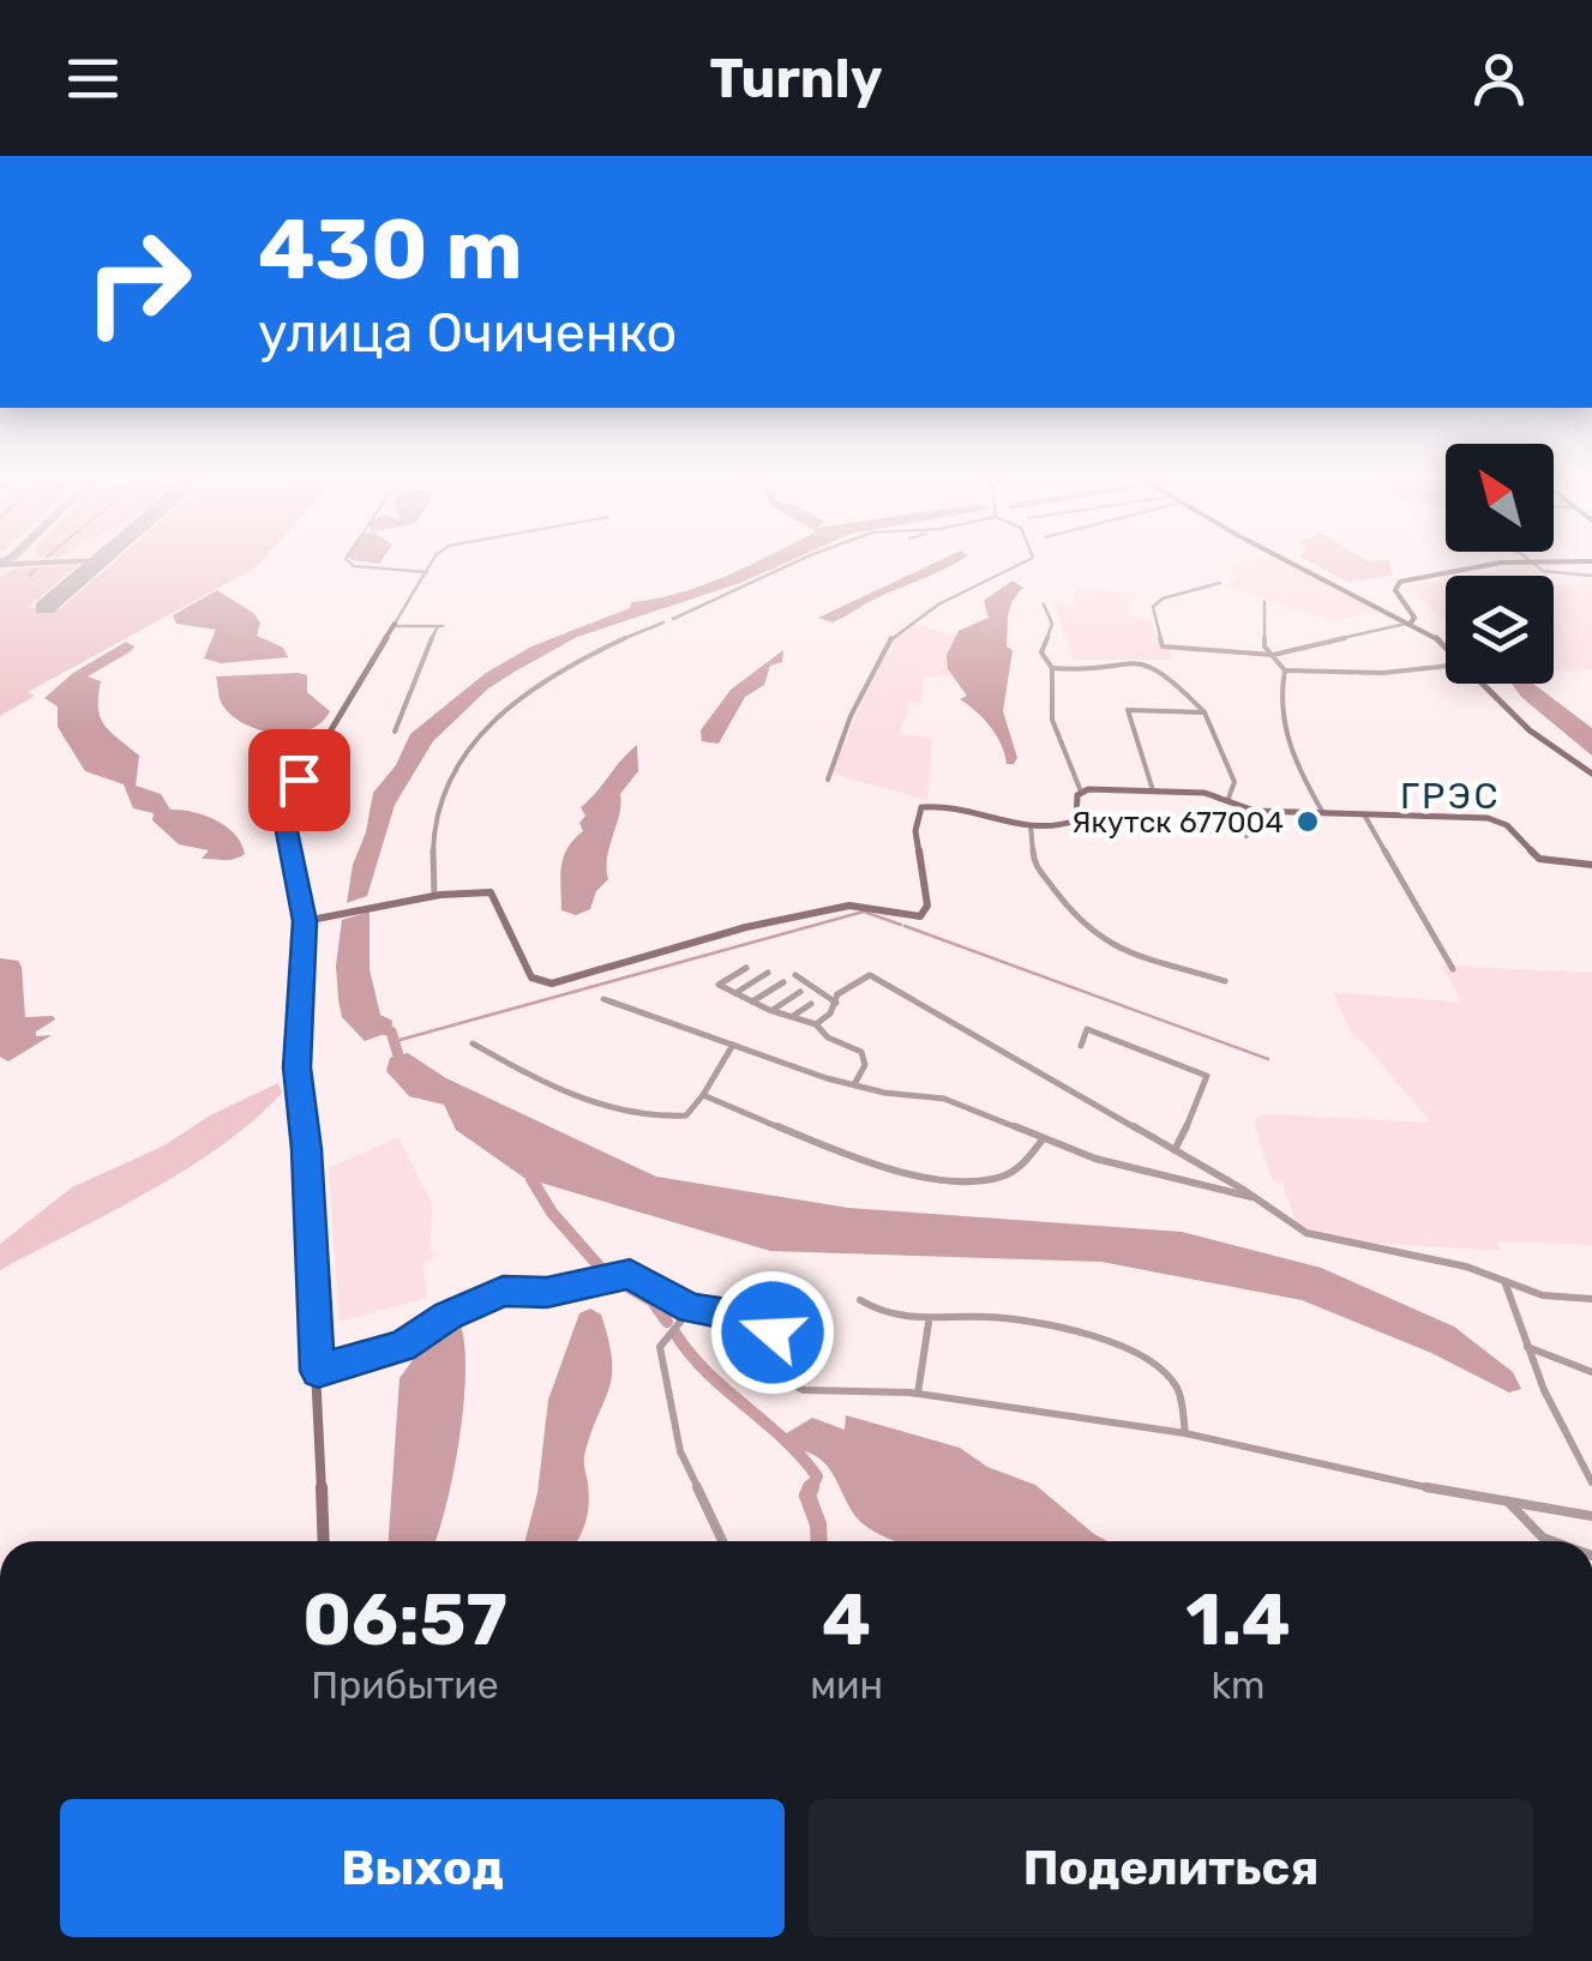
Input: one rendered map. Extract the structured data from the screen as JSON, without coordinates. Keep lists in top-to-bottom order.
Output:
{
  "districts": ["ГРЭС"],
  "places": ["Якутск 677004"],
  "north": "top left",
  "page": {
    "header": "Turnly",
    "turn": ["430 m", "улица Очиченко"],
    "eta": [
      "06:57",
      "Прибытие",
      "4",
      "мин",
      "1.4",
      "km"
    ],
    "buttons": ["Выход", "Поделиться"]
  }
}
